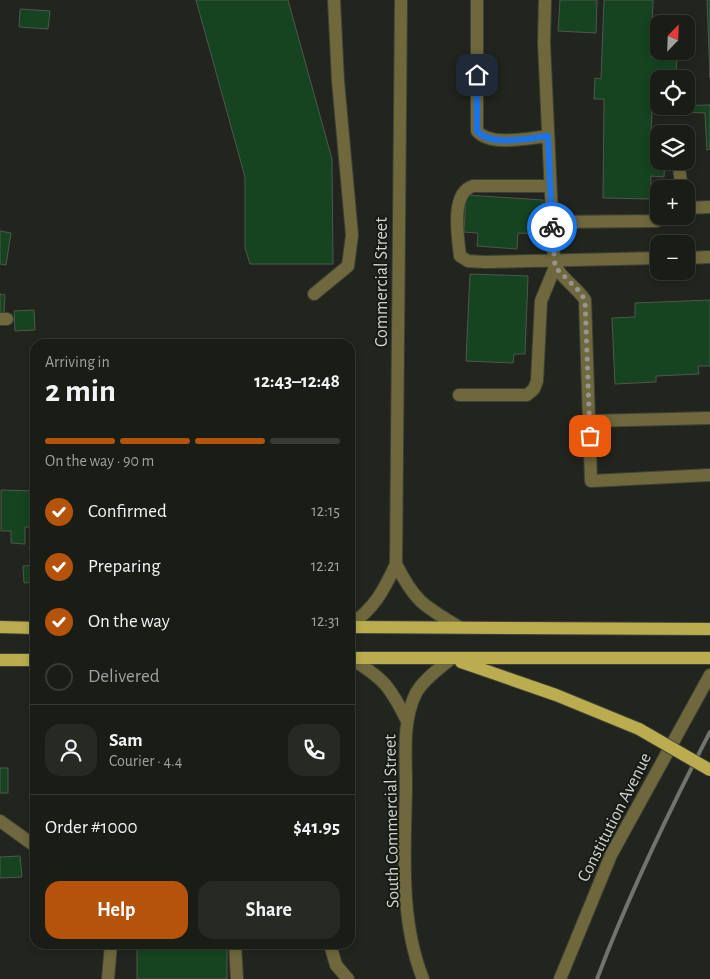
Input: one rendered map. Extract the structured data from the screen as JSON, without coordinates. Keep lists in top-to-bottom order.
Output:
{
  "streets": {
    "street": ["Commercial Street", "Constitution Avenue", "South Commercial Street"]
  },
  "north": "top right",
  "page": {
    "map_buttons": ["+", "−"],
    "heading": ["2 min", "Arriving in", "12:43–12:48"],
    "panel": [
      "Sam",
      "Courier · 4.4",
      "Order #1000",
      "$41.95"
    ],
    "bar": "On the way · 90 m",
    "list": [
      ["Confirmed", "12:15"],
      ["Preparing", "12:21"],
      ["On the way", "12:31"],
      "Delivered"
    ],
    "buttons": ["Help", "Share"]
  }
}
